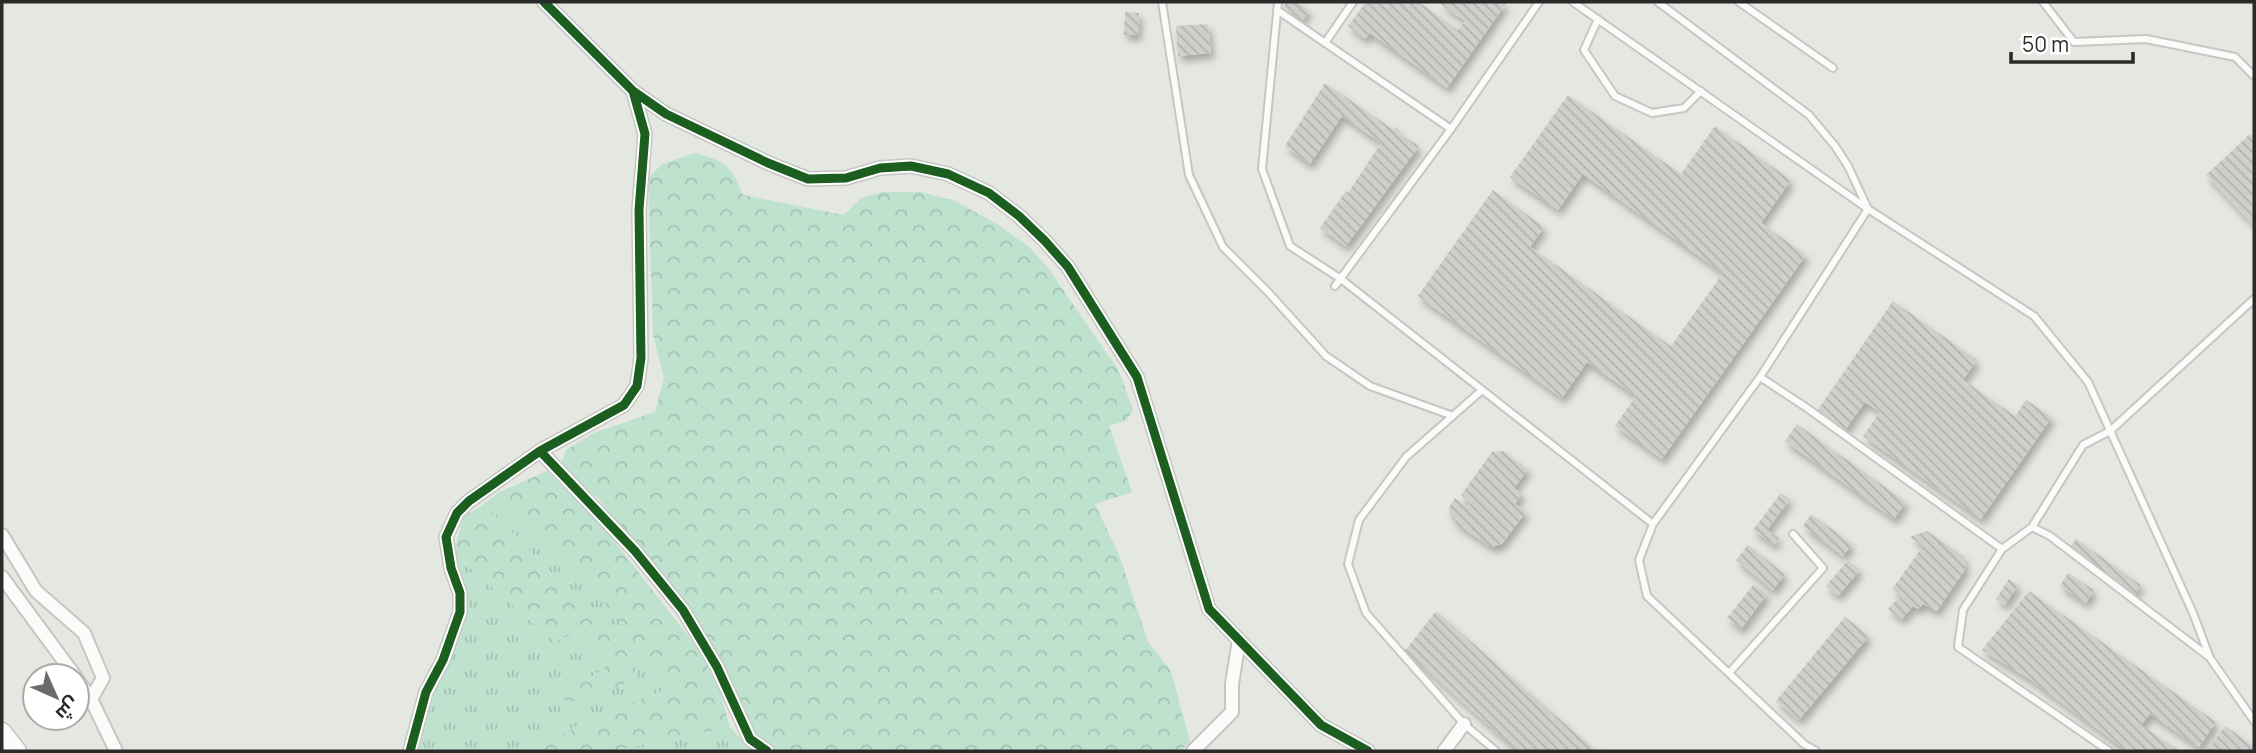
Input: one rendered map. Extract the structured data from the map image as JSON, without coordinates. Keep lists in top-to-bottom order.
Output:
{
  "scale_bar": "50 m",
  "north": "bottom right"
}
